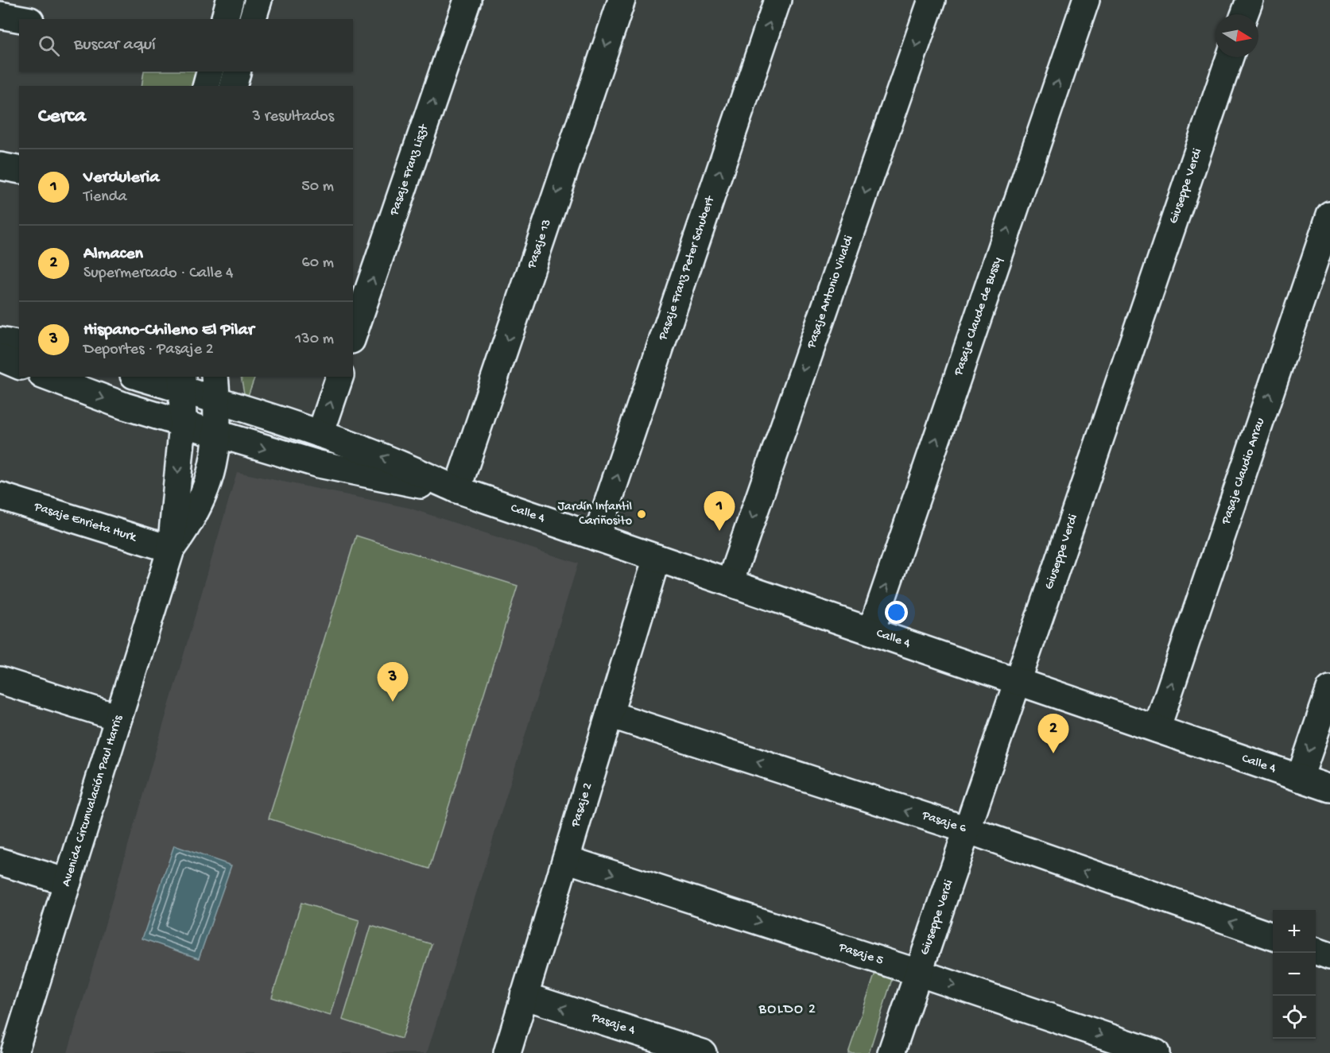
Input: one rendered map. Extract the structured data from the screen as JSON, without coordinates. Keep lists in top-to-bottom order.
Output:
{
  "streets": {
    "street": [
      "Pasaje Franz Liszt",
      "Giuseppe Verdi",
      "Pasaje 13",
      "Pasaje Franz Peter Schubert",
      "Pasaje Antonio Vivaldi",
      "Pasaje Claude de Bussy",
      "Pasaje Claudio Arrau",
      "Calle 4",
      "Pasaje Enrieta Hurk",
      "Avenida Circunvalación Paul Harris",
      "Pasaje 2",
      "Pasaje 6",
      "Pasaje 5",
      "Pasaje 4"
    ]
  },
  "crossings": [
    ["Giuseppe Verdi", "Calle 4"],
    ["Giuseppe Verdi", "Pasaje 6"],
    ["Giuseppe Verdi", "Pasaje 5"],
    ["Pasaje 13", "Calle 4"],
    ["Pasaje Franz Peter Schubert", "Calle 4"],
    ["Pasaje Antonio Vivaldi", "Calle 4"],
    ["Pasaje Claude de Bussy", "Calle 4"],
    ["Pasaje Claudio Arrau", "Calle 4"],
    ["Calle 4", "Avenida Circunvalación Paul Harris"],
    ["Calle 4", "Pasaje 2"],
    ["Pasaje Enrieta Hurk", "Avenida Circunvalación Paul Harris"],
    ["Pasaje 2", "Pasaje 6"],
    ["Pasaje 2", "Pasaje 5"],
    ["Pasaje 2", "Pasaje 4"]
  ],
  "one_way": [
    "Pasaje Franz Liszt",
    "Pasaje 13",
    "Pasaje Franz Peter Schubert",
    "Pasaje Antonio Vivaldi",
    "Pasaje Claude de Bussy",
    "Pasaje Claudio Arrau",
    "Pasaje 6",
    "Pasaje 5",
    "Pasaje 4"
  ],
  "districts": ["BOLDO 2"],
  "places": ["Jardín Infantil Cariñosito"],
  "north": "right",
  "page": {
    "search": "Buscar aquí",
    "heading": ["Cerca", "3 resultados"],
    "list": [
      {
        "mark": "1",
        "name": "Verduleria",
        "note": "Tienda",
        "value": "50 m"
      },
      {
        "mark": "2",
        "name": "Almacen",
        "note": "Supermercado · Calle 4",
        "value": "60 m"
      },
      {
        "mark": "3",
        "name": "Hispano-Chileno El Pilar",
        "note": "Deportes · Pasaje 2",
        "value": "130 m"
      }
    ],
    "pins": ["1", "3", "2"],
    "map_buttons": ["+", "−"]
  }
}
